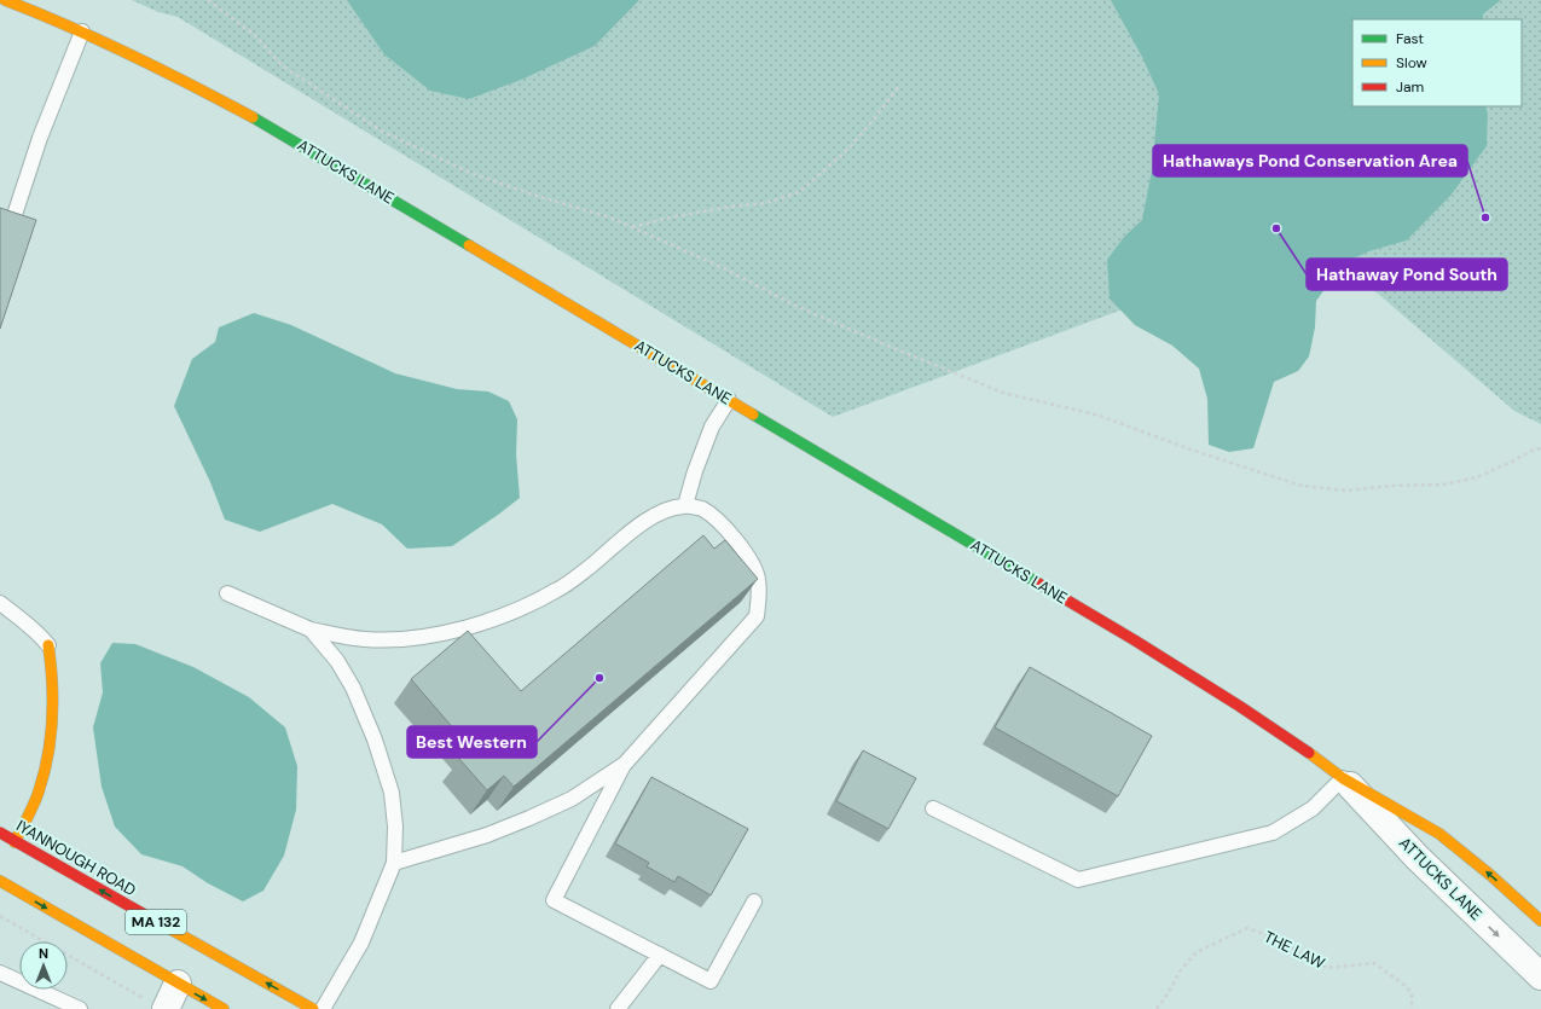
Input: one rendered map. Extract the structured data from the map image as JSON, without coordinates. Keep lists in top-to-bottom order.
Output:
{
  "streets": {
    "street": ["ATTUCKS LANE", "IYANNOUGH ROAD", "MA 132"],
    "path": ["THE LAW"]
  },
  "places": ["Hathaways Pond Conservation Area", "Hathaway Pond South", "Best Western"],
  "legend": ["Fast", "Slow", "Jam"],
  "north": "top"
}
